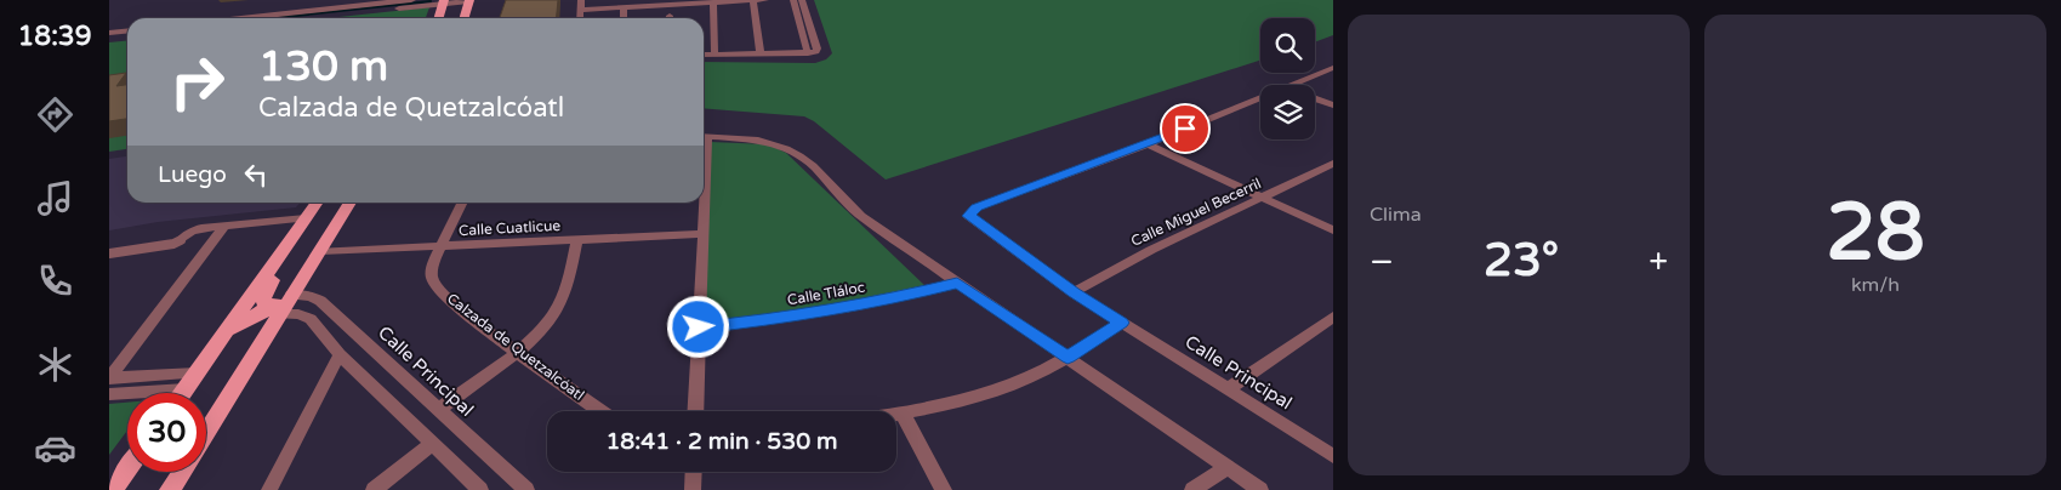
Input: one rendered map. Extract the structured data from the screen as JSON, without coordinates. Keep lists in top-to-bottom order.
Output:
{
  "streets": {
    "street": [
      "Calle Miguel Becerril",
      "Calle Cuatlicue",
      "Calle Tláloc",
      "Calzada de Quetzalcóatl",
      "Calle Principal"
    ]
  },
  "crossings": [
    ["Calle Miguel Becerril", "Calle Principal"],
    ["Calle Cuatlicue", "Calzada de Quetzalcóatl"]
  ],
  "page": {
    "tabs": "18:39",
    "tile": [
      "Clima",
      ["28", "km/h"]
    ],
    "turn": ["130 m", "Calzada de Quetzalcóatl"],
    "then": "Luego",
    "heat": ["−", "23°", "+"],
    "limit": "30",
    "trip": "18:41 · 2 min · 530 m"
  }
}
